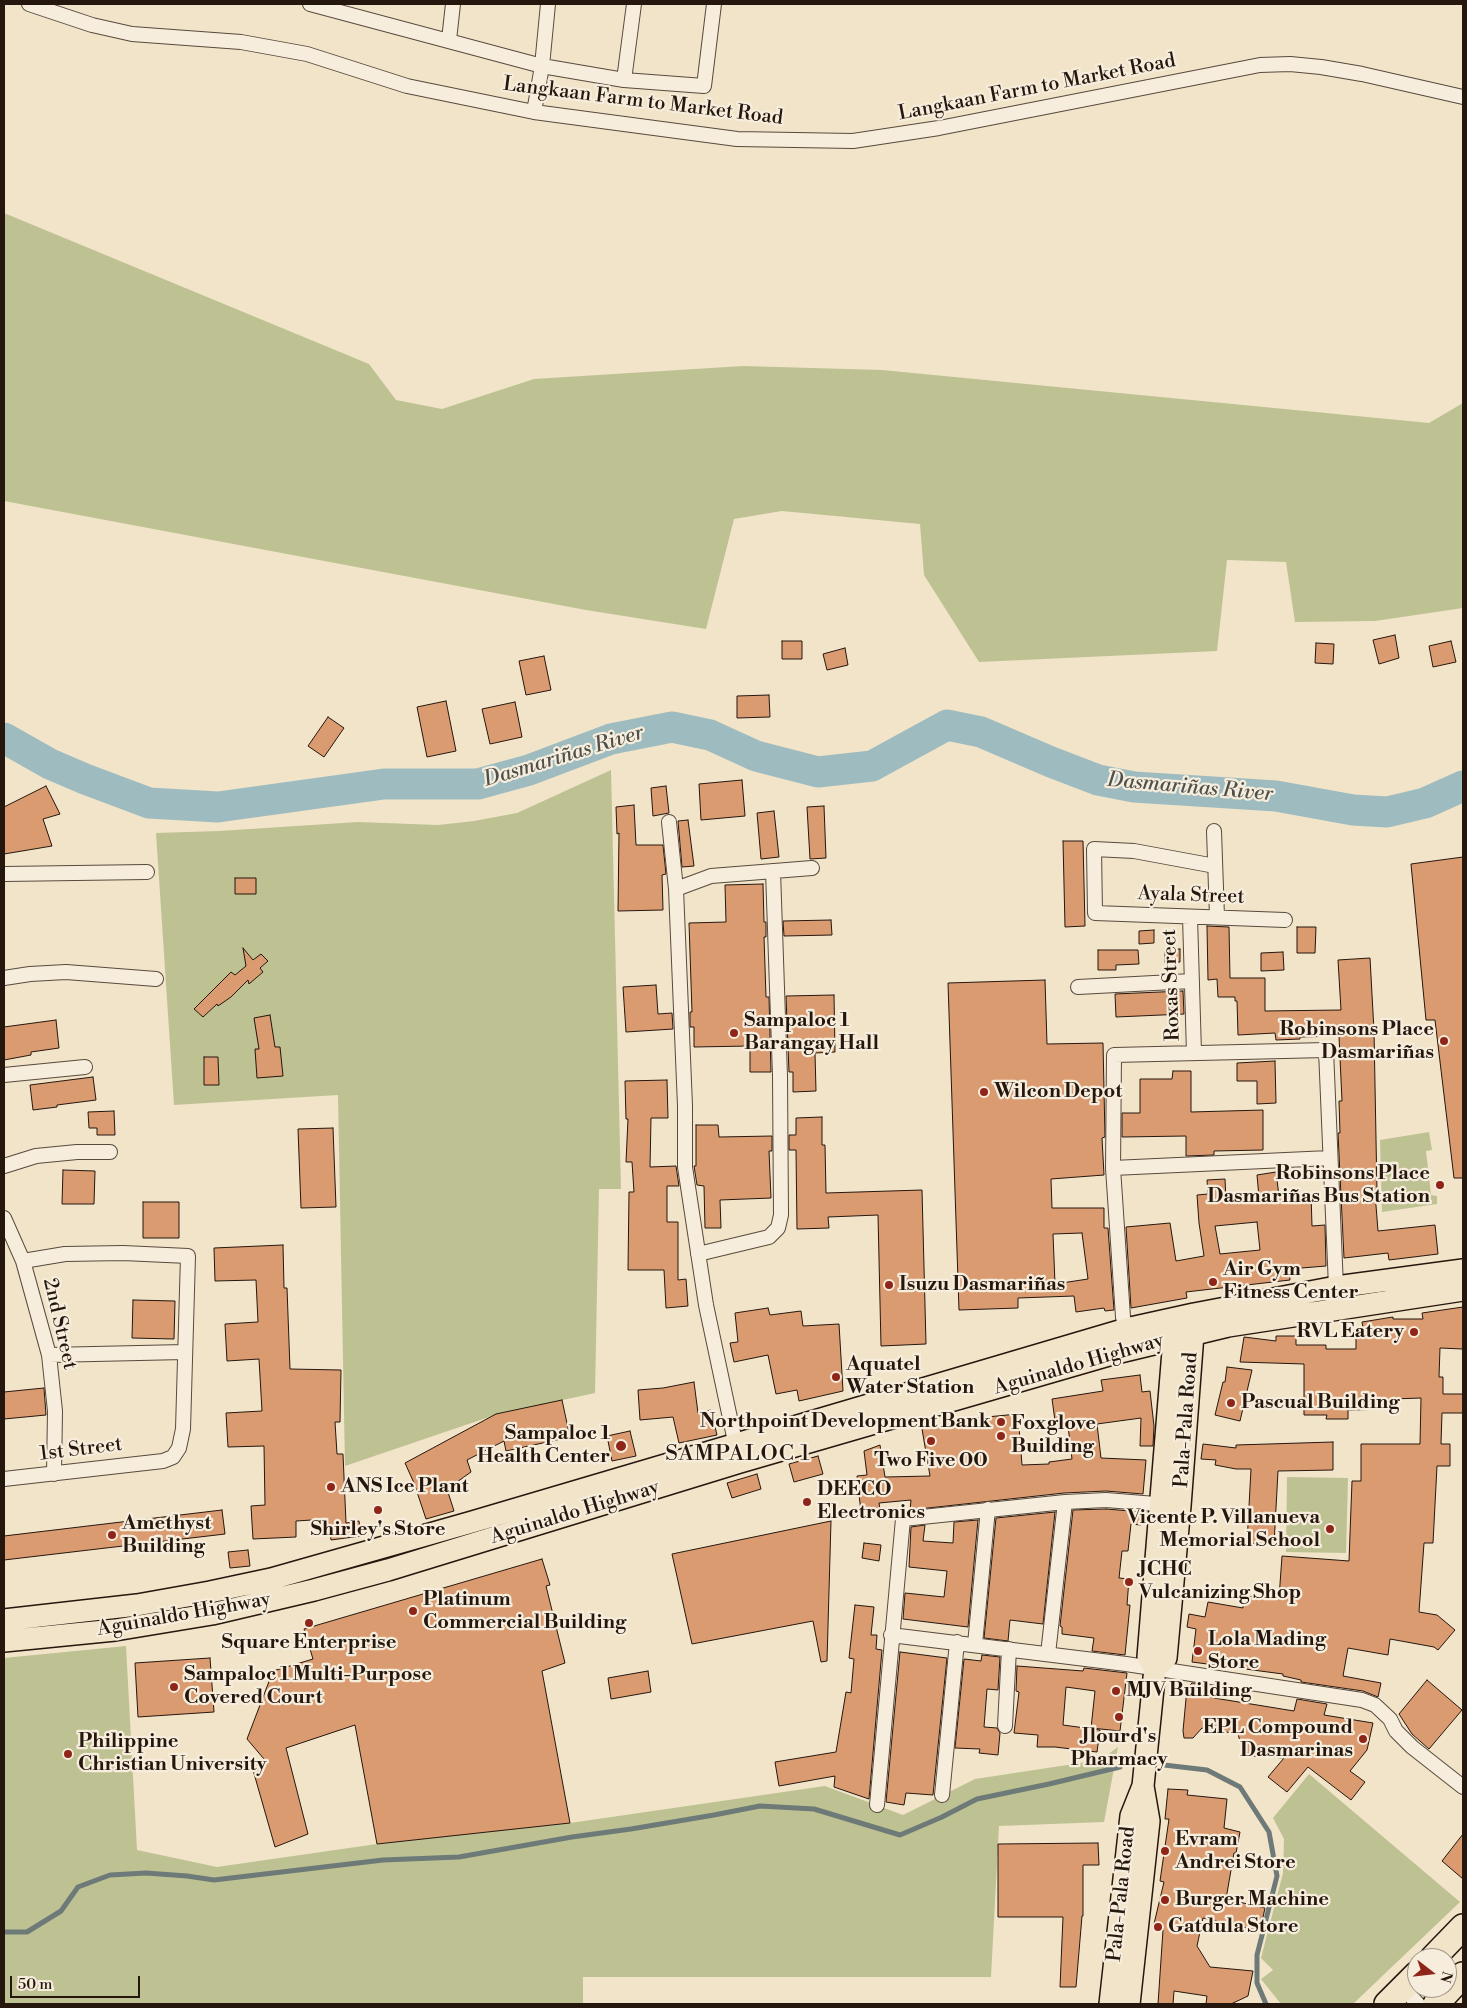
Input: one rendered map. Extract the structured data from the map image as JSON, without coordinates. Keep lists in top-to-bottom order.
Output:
{
  "streets": {
    "main road": ["Aguinaldo Highway", "Pala-Pala Road"],
    "street": [
      "Langkaan Farm to Market Road",
      "Ayala Street",
      "Roxas Street",
      "2nd Street",
      "1st Street"
    ]
  },
  "crossings": [
    ["Ayala Street", "Roxas Street"],
    ["2nd Street", "1st Street"],
    ["Aguinaldo Highway", "Pala-Pala Road"]
  ],
  "districts": ["SAMPALOC 1"],
  "water": ["Dasmariñas River"],
  "places": [
    "Sampaloc 1 Barangay Hall",
    "Robinsons Place Dasmariñas",
    "Wilcon Depot",
    "Robinsons Place Dasmariñas Bus Station",
    "Air Gym Fitness Center",
    "Isuzu Dasmariñas",
    "RVL Eatery",
    "Aquatel Water Station",
    "Pascual Building",
    "Northpoint Development Bank",
    "Foxglove Building",
    "Two Five 00",
    "Sampaloc 1 Health Center",
    "ANS Ice Plant",
    "DEECO Electronics",
    "Shirley's Store",
    "Vicente P. Villanueva Memorial School",
    "Amethyst Building",
    "JCHC Vulcanizing Shop",
    "Platinum Commercial Building",
    "Square Enterprise",
    "Lola Mading Store",
    "Sampaloc 1 Multi-Purpose Covered Court",
    "MJV Building",
    "Jlourd's Pharmacy",
    "EPL Compound Dasmarinas",
    "Philippine Christian University",
    "Evram Andrei Store",
    "Burger Machine",
    "Gatdula Store"
  ],
  "scale_bar": "50 m",
  "north": "right"
}
